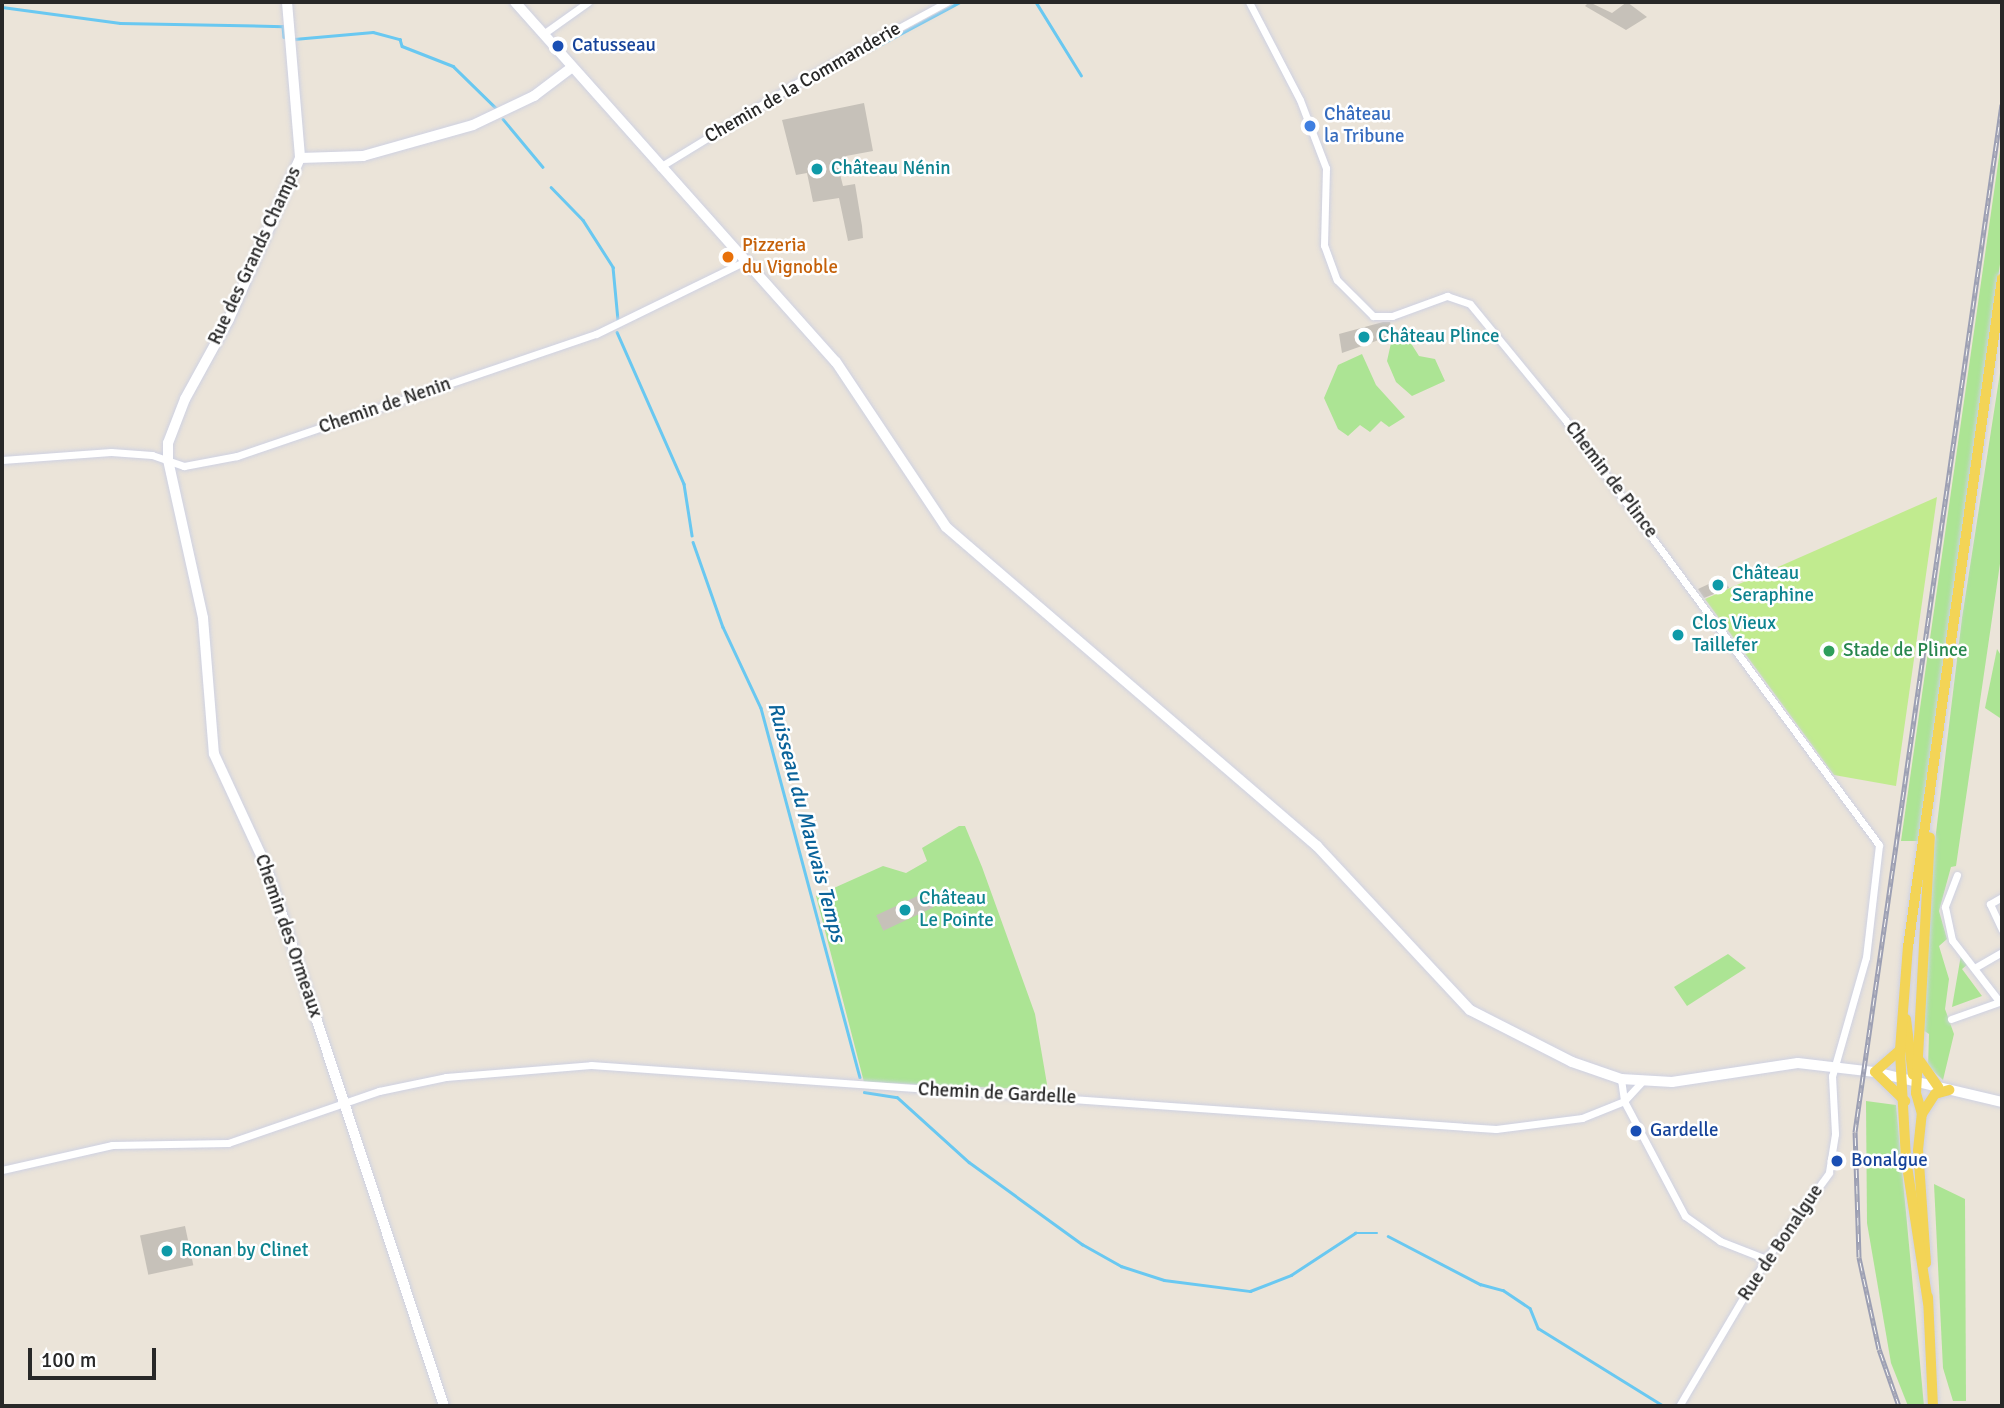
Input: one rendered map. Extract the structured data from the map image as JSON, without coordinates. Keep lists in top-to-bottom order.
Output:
{
  "streets": {
    "main road": ["Rue des Grands Champs", "Chemin des Ormeaux"],
    "street": [
      "Chemin de la Commanderie",
      "Chemin de Nenin",
      "Chemin de Plince",
      "Chemin de Gardelle",
      "Rue de Bonalgue"
    ]
  },
  "crossings": [
    ["Rue des Grands Champs", "Chemin de Nenin"],
    ["Rue des Grands Champs", "Chemin des Ormeaux"],
    ["Chemin de Nenin", "Chemin des Ormeaux"],
    ["Chemin de Plince", "Rue de Bonalgue"],
    ["Chemin des Ormeaux", "Chemin de Gardelle"]
  ],
  "water": ["Ruisseau du Mauvais Temps"],
  "places": [
    "Catusseau",
    "Château la Tribune",
    "Château Nénin",
    "Pizzeria du Vignoble",
    "Château Plince",
    "Château Seraphine",
    "Clos Vieux Taillefer",
    "Stade de Plince",
    "Château Le Pointe",
    "Gardelle",
    "Bonalgue",
    "Ronan by Clinet"
  ],
  "scale_bar": "100 m"
}
